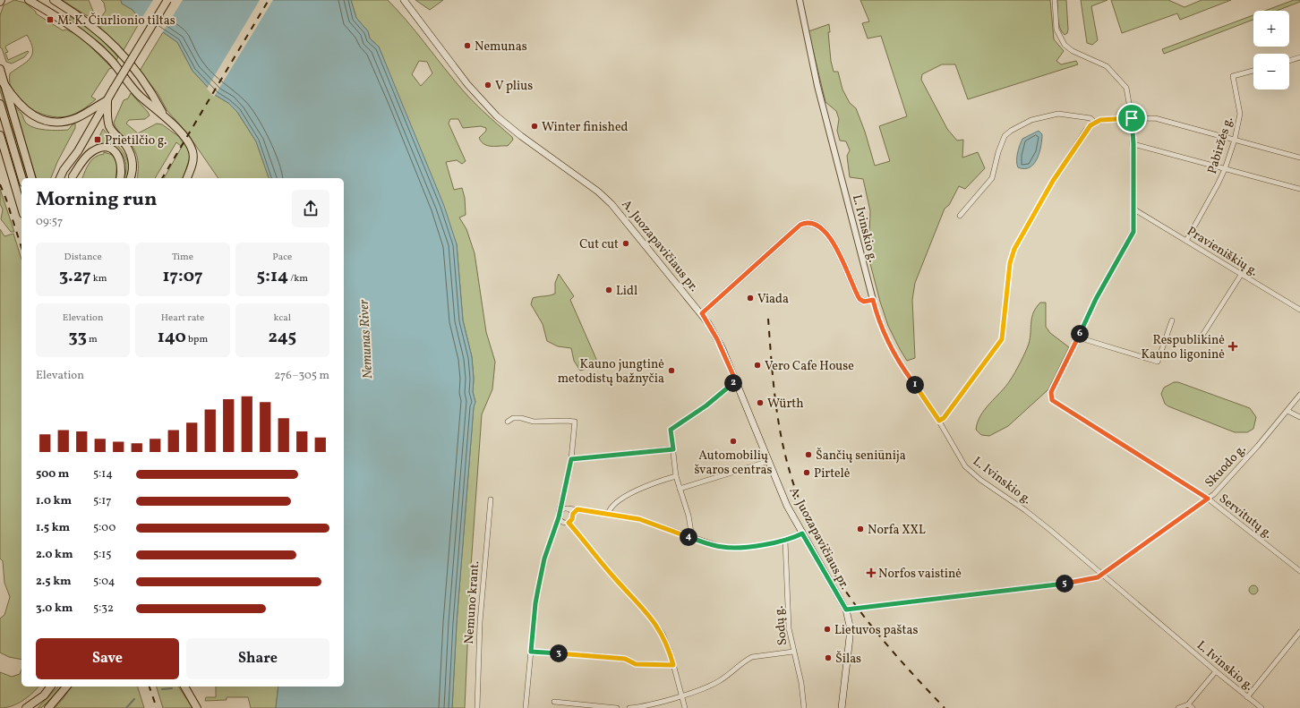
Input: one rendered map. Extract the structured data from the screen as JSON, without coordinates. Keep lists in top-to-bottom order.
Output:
{
  "streets": {
    "main road": ["A. Juozapavičiaus pr."],
    "street": [
      "Pabiržės g.",
      "L. Ivinskio g.",
      "Pravieniškių g.",
      "Skuodo g.",
      "Servitutų g.",
      "Nemuno krant.",
      "Sodų g."
    ]
  },
  "crossings": [
    ["Pabiržės g.", "Pravieniškių g."],
    ["L. Ivinskio g.", "Skuodo g."],
    ["A. Juozapavičiaus pr.", "Skuodo g."],
    ["Pravieniškių g.", "Servitutų g."],
    ["Skuodo g.", "Servitutų g."]
  ],
  "water": ["Nemunas River"],
  "places": {
    "transit": ["M. K. Čiurlionio tiltas", "Prietilčio g."],
    "other": [
      "Nemunas",
      "V plius",
      "Winter finished",
      "Cut cut",
      "Lidl",
      "Viada",
      "Vero Cafe House",
      "Kauno jungtinė metodistų bažnyčia",
      "Würth",
      "Automobilių švaros centras",
      "Šančių seniūnija",
      "Pirtelė",
      "Norfa XXL",
      "Lietuvos paštas",
      "Šilas"
    ],
    "health": ["Respublikinė Kauno ligoninė", "Norfos vaistinė"]
  },
  "page": {
    "map_buttons": ["+", "−"],
    "heading": ["Morning run", "09:57"],
    "stats": [
      ["Distance", "3.27 km"],
      ["Time", "17:07"],
      ["Pace", "5:14 /km"],
      ["Elevation", "33 m"],
      ["Heart rate", "140 bpm"],
      ["kcal", "245"]
    ],
    "pins": [
      "6",
      "2",
      "1",
      "4",
      "5",
      "3"
    ],
    "chart": ["Elevation", "276–305 m"],
    "list": [
      {
        "name": "500 m",
        "note": "5:14"
      },
      {
        "name": "1.0 km",
        "note": "5:17"
      },
      {
        "name": "1.5 km",
        "note": "5:00"
      },
      {
        "name": "2.0 km",
        "note": "5:15"
      },
      {
        "name": "2.5 km",
        "note": "5:04"
      },
      {
        "name": "3.0 km",
        "note": "5:32"
      }
    ],
    "buttons": ["Save", "Share"]
  }
}
